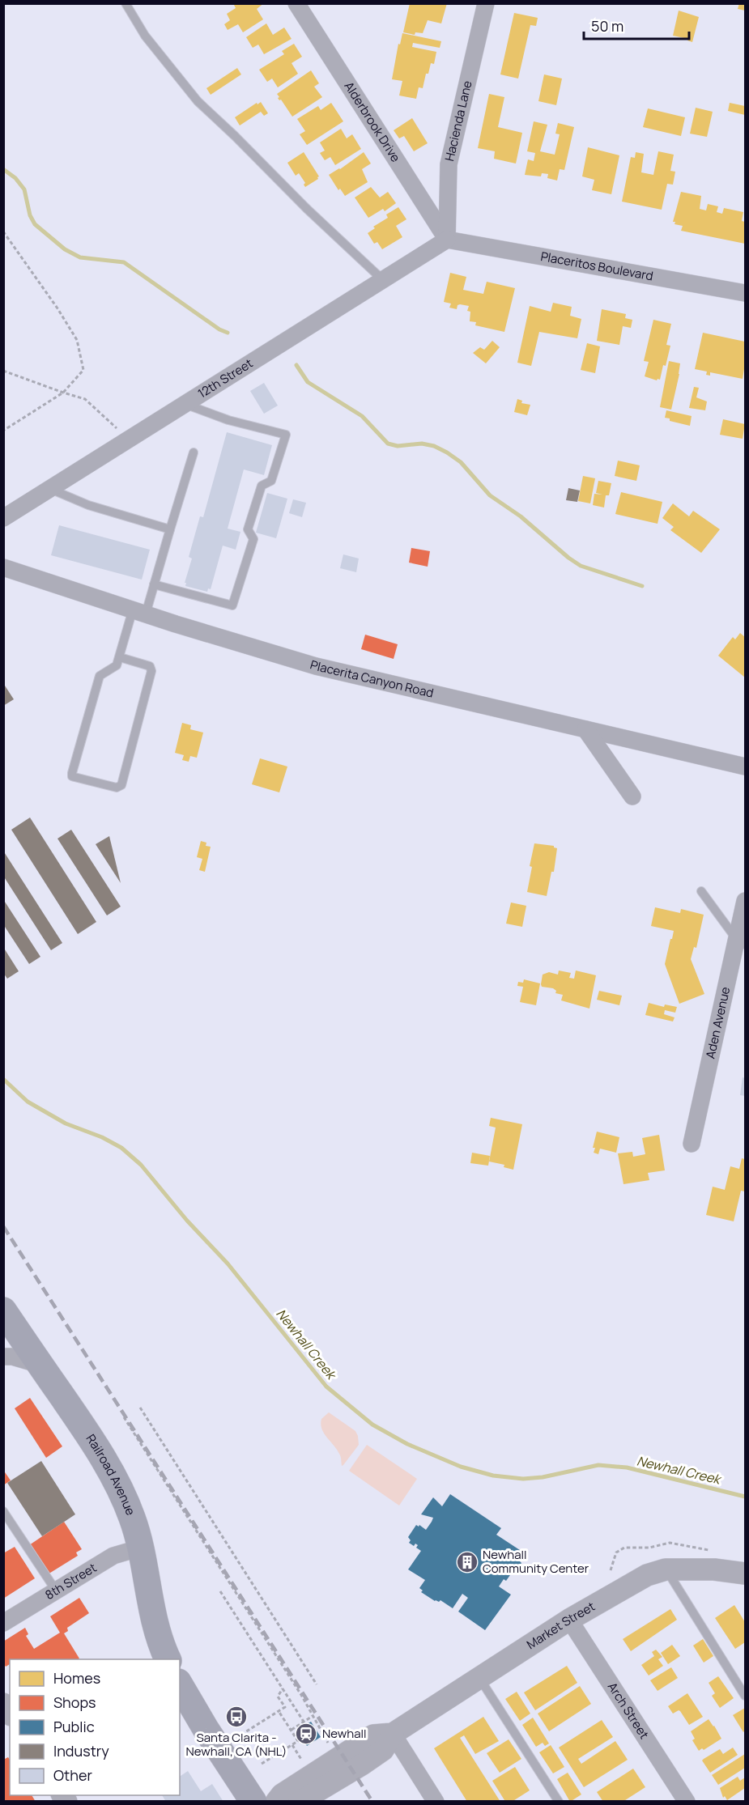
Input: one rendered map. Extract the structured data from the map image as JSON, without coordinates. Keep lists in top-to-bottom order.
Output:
{
  "streets": {
    "main road": ["Railroad Avenue"],
    "street": [
      "Hacienda Lane",
      "Alderbrook Drive",
      "Placeritos Boulevard",
      "12th Street",
      "Placerita Canyon Road",
      "Aden Avenue",
      "8th Street",
      "Market Street",
      "Arch Street"
    ]
  },
  "crossings": [
    ["Hacienda Lane", "Alderbrook Drive"],
    ["Hacienda Lane", "Placeritos Boulevard"],
    ["Hacienda Lane", "12th Street"],
    ["Alderbrook Drive", "Placeritos Boulevard"],
    ["Alderbrook Drive", "12th Street"],
    ["Placeritos Boulevard", "12th Street"],
    ["Railroad Avenue", "8th Street"],
    ["Market Street", "Arch Street"]
  ],
  "water": ["Newhall Creek"],
  "places": {
    "building": ["Newhall Community Center"],
    "bus stop": ["Santa Clarita - Newhall, CA (NHL)"],
    "station": ["Newhall"]
  },
  "legend": [
    "Homes",
    "Shops",
    "Public",
    "Industry",
    "Other"
  ],
  "scale_bar": "50 m"
}
